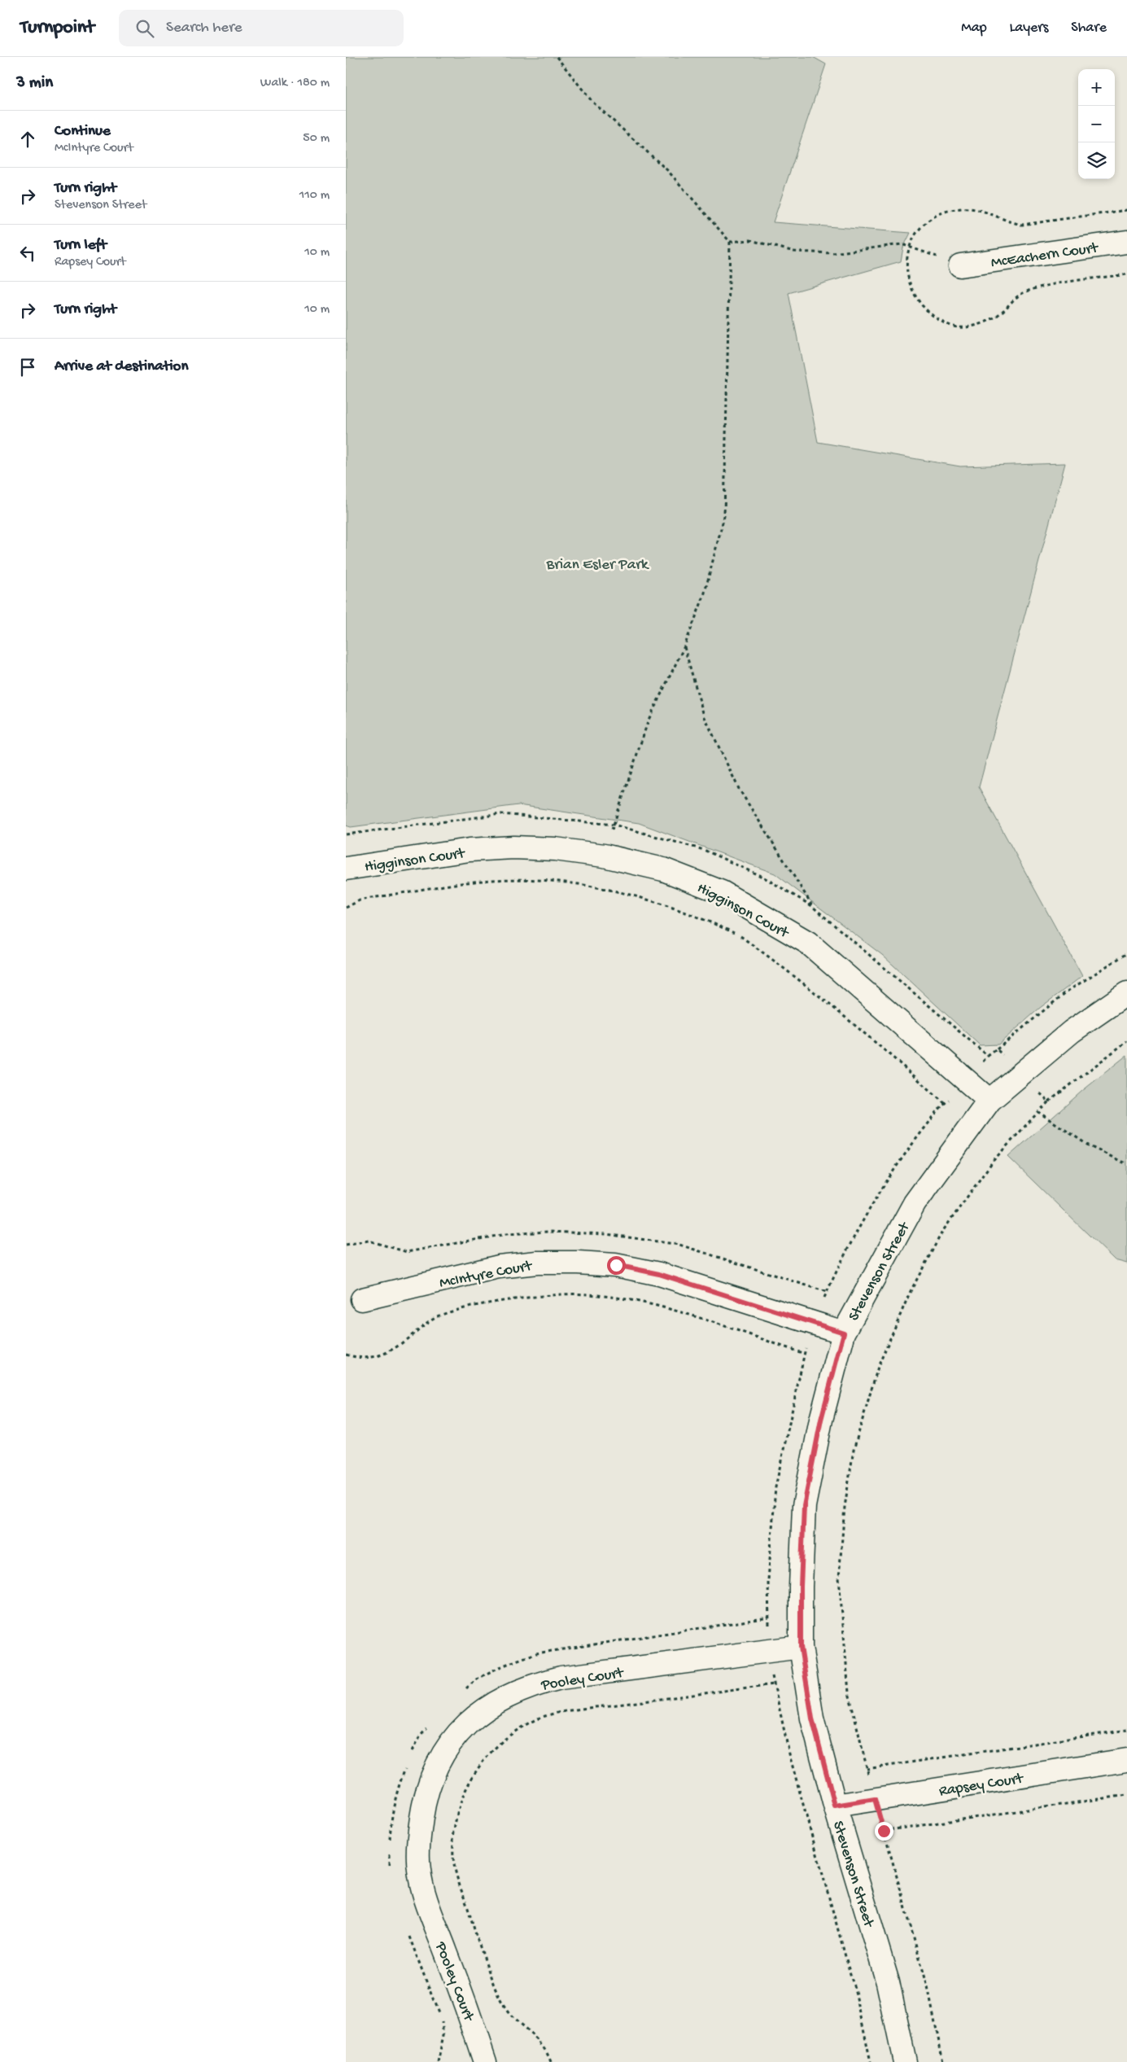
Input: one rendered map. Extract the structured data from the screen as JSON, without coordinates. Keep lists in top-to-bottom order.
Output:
{
  "streets": {
    "street": [
      "McEachern Court",
      "Higginson Court",
      "Stevenson Street",
      "McIntyre Court",
      "Pooley Court",
      "Rapsey Court"
    ]
  },
  "crossings": [
    ["Higginson Court", "Stevenson Street"],
    ["Stevenson Street", "McIntyre Court"],
    ["Stevenson Street", "Pooley Court"],
    ["Stevenson Street", "Rapsey Court"]
  ],
  "parks": ["Brian Esler Park"],
  "page": {
    "header": "Turnpoint",
    "search": "Search here",
    "nav": ["Map", "Layers", "Share"],
    "heading": ["3 min", "Walk · 180 m"],
    "map_buttons": ["+", "−"],
    "list": [
      ["Continue", "McIntyre Court", "50 m"],
      ["Turn right", "Stevenson Street", "110 m"],
      ["Turn left", "Rapsey Court", "10 m"],
      ["Turn right", "10 m"],
      "Arrive at destination"
    ]
  }
}
